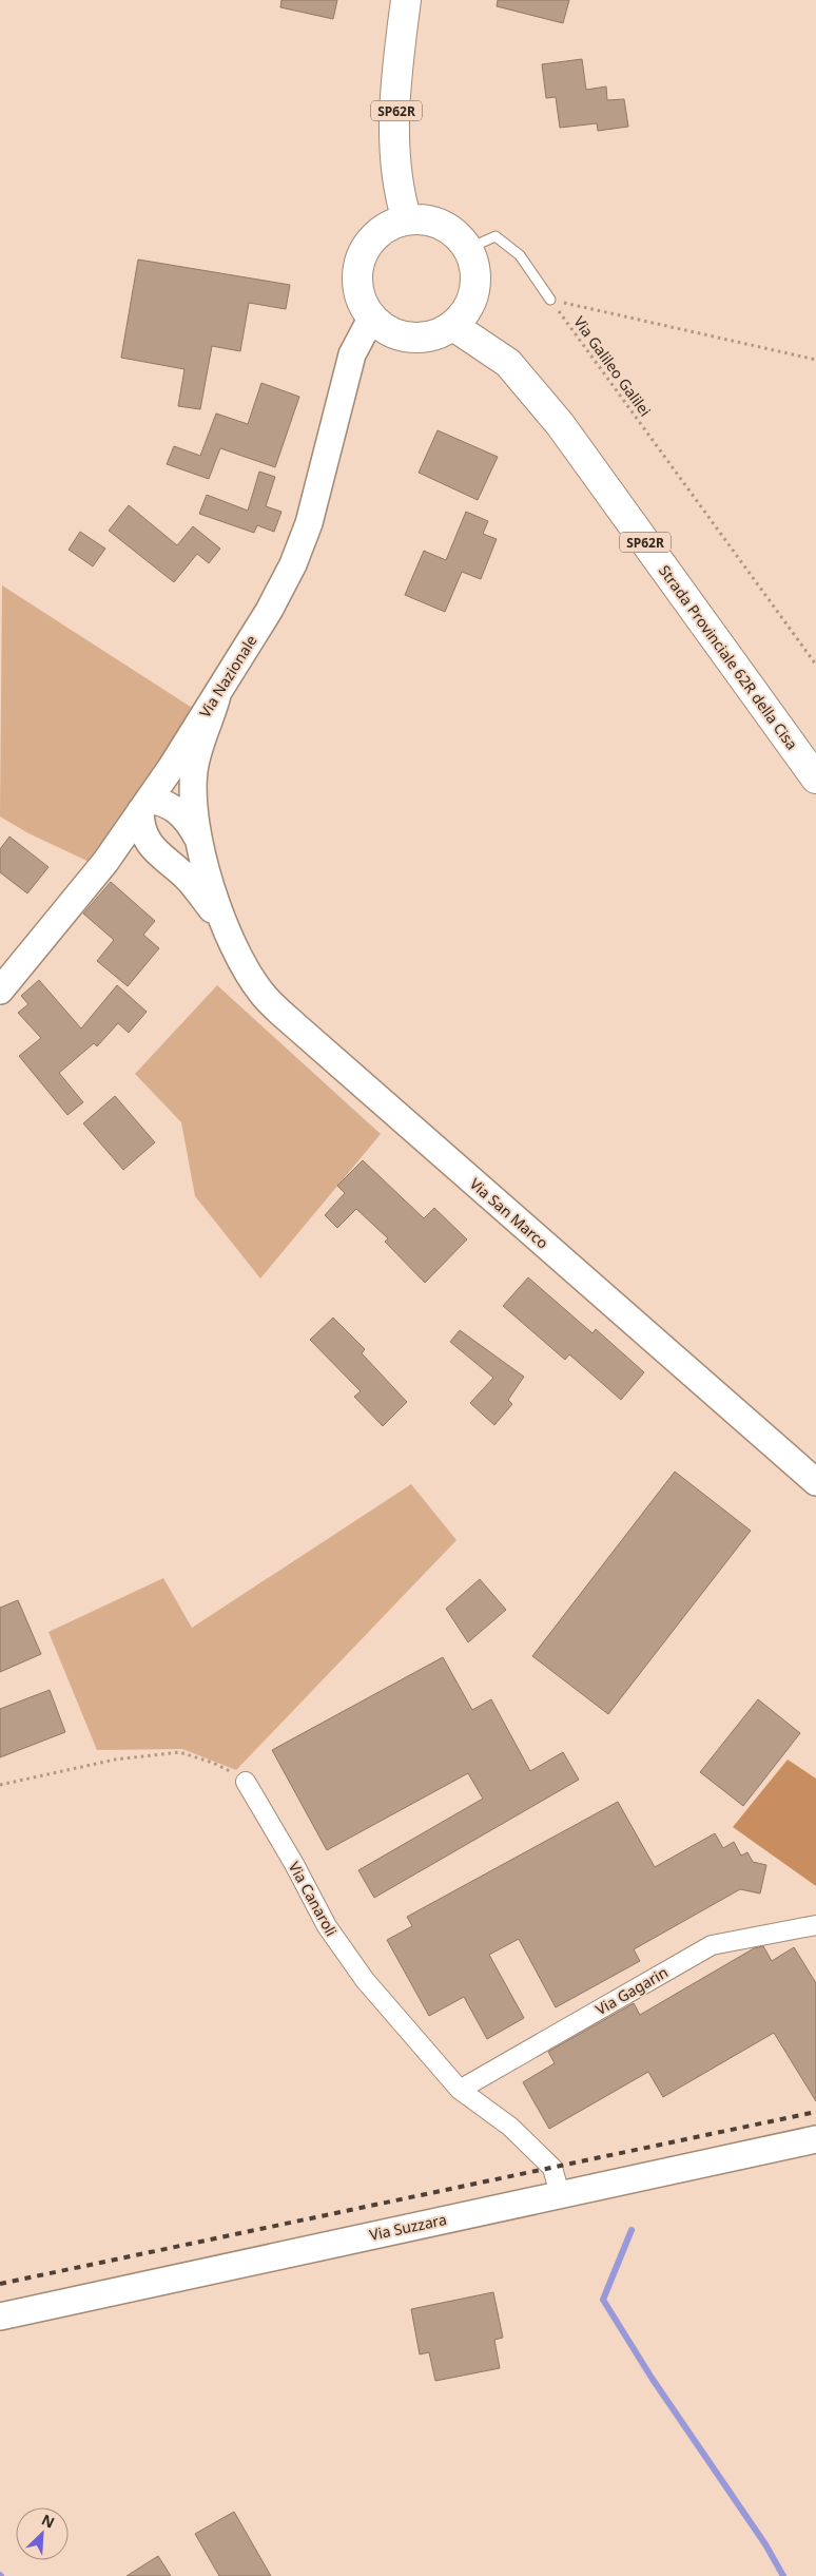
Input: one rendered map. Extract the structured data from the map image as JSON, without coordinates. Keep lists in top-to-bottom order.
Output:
{
  "streets": {
    "main road": ["SP62R", "Strada Provinciale 62R della Cisa"],
    "street": [
      "Via Nazionale",
      "Via San Marco",
      "Via Canaroli",
      "Via Gagarin",
      "Via Suzzara"
    ],
    "path": ["Via Galileo Galilei"]
  },
  "crossings": [
    ["SP62R", "Strada Provinciale 62R della Cisa"],
    ["SP62R", "Via Nazionale"],
    ["Strada Provinciale 62R della Cisa", "Via Nazionale"],
    ["Via Nazionale", "Via San Marco"],
    ["Via Canaroli", "Via Gagarin"],
    ["Via Canaroli", "Via Suzzara"]
  ],
  "north": "top right"
}
